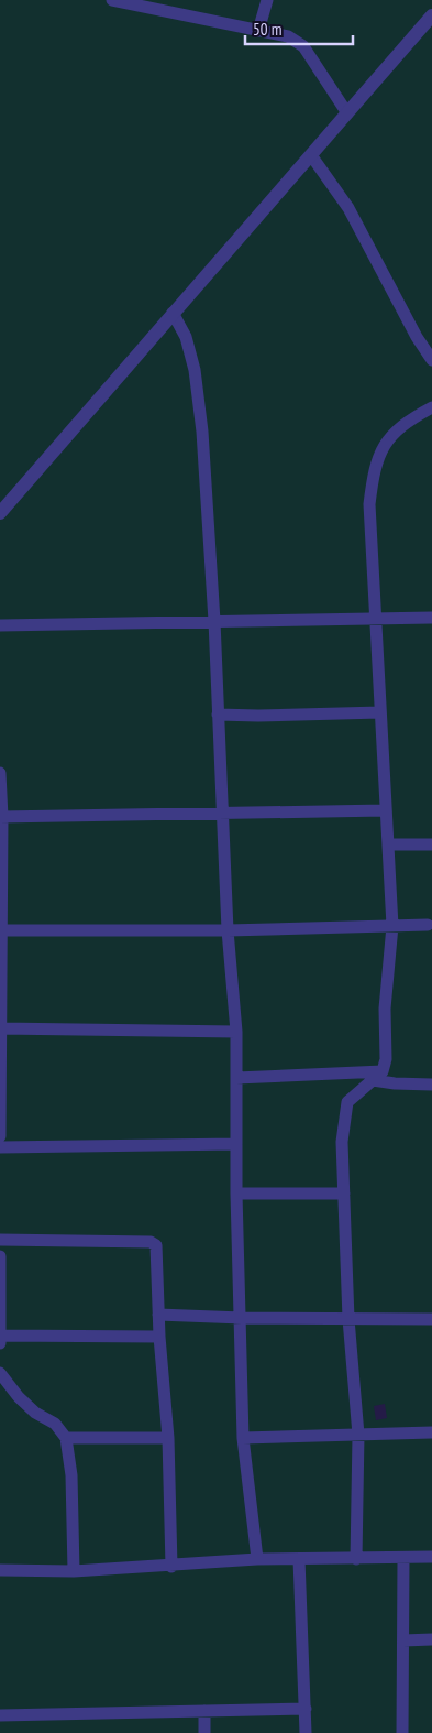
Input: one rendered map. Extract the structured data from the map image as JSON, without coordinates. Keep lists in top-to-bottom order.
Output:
{
  "scale_bar": "50 m"
}
